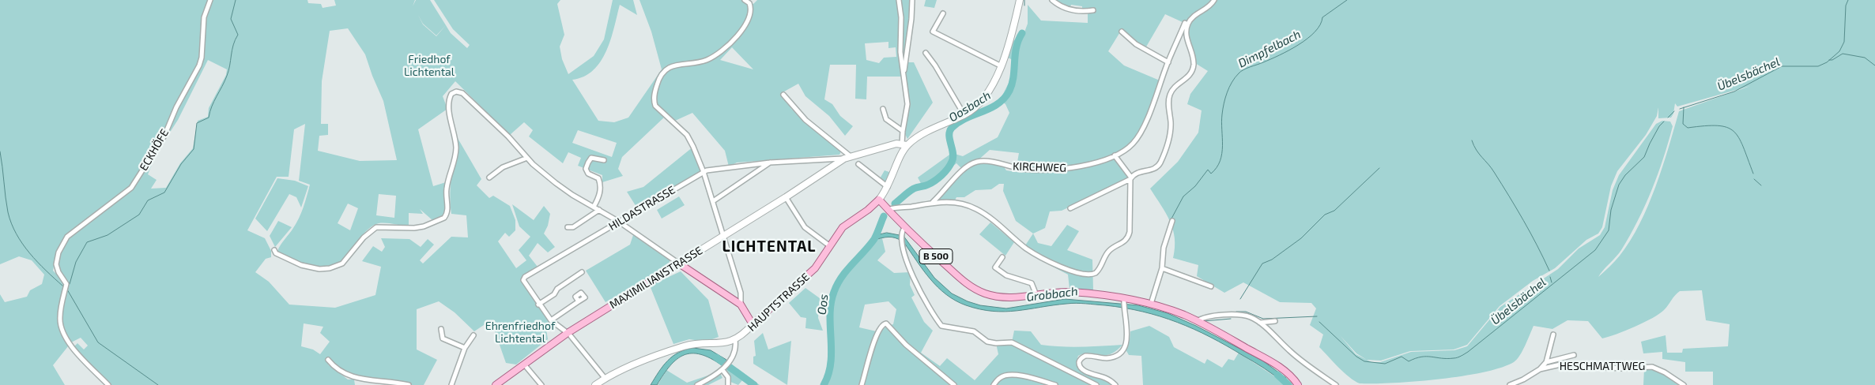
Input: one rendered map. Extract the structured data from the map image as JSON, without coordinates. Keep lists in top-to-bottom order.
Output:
{
  "streets": {
    "main road": ["B 500", "MAXIMILIANSTRASSE", "HAUPTSTRASSE"],
    "street": [
      "ECKHÖFE",
      "KIRCHWEG",
      "HILDASTRASSE",
      "HESCHMATTWEG"
    ]
  },
  "crossings": [
    ["HILDASTRASSE", "MAXIMILIANSTRASSE"],
    ["B 500", "HAUPTSTRASSE"],
    ["MAXIMILIANSTRASSE", "HAUPTSTRASSE"]
  ],
  "districts": ["LICHTENTAL"],
  "water": [
    "Dimpfelbach",
    "Übelsbächel",
    "Oosbach",
    "Grobbach",
    "Oos"
  ],
  "parks": ["Friedhof Lichtental", "Ehrenfriedhof Lichtental"]
}
